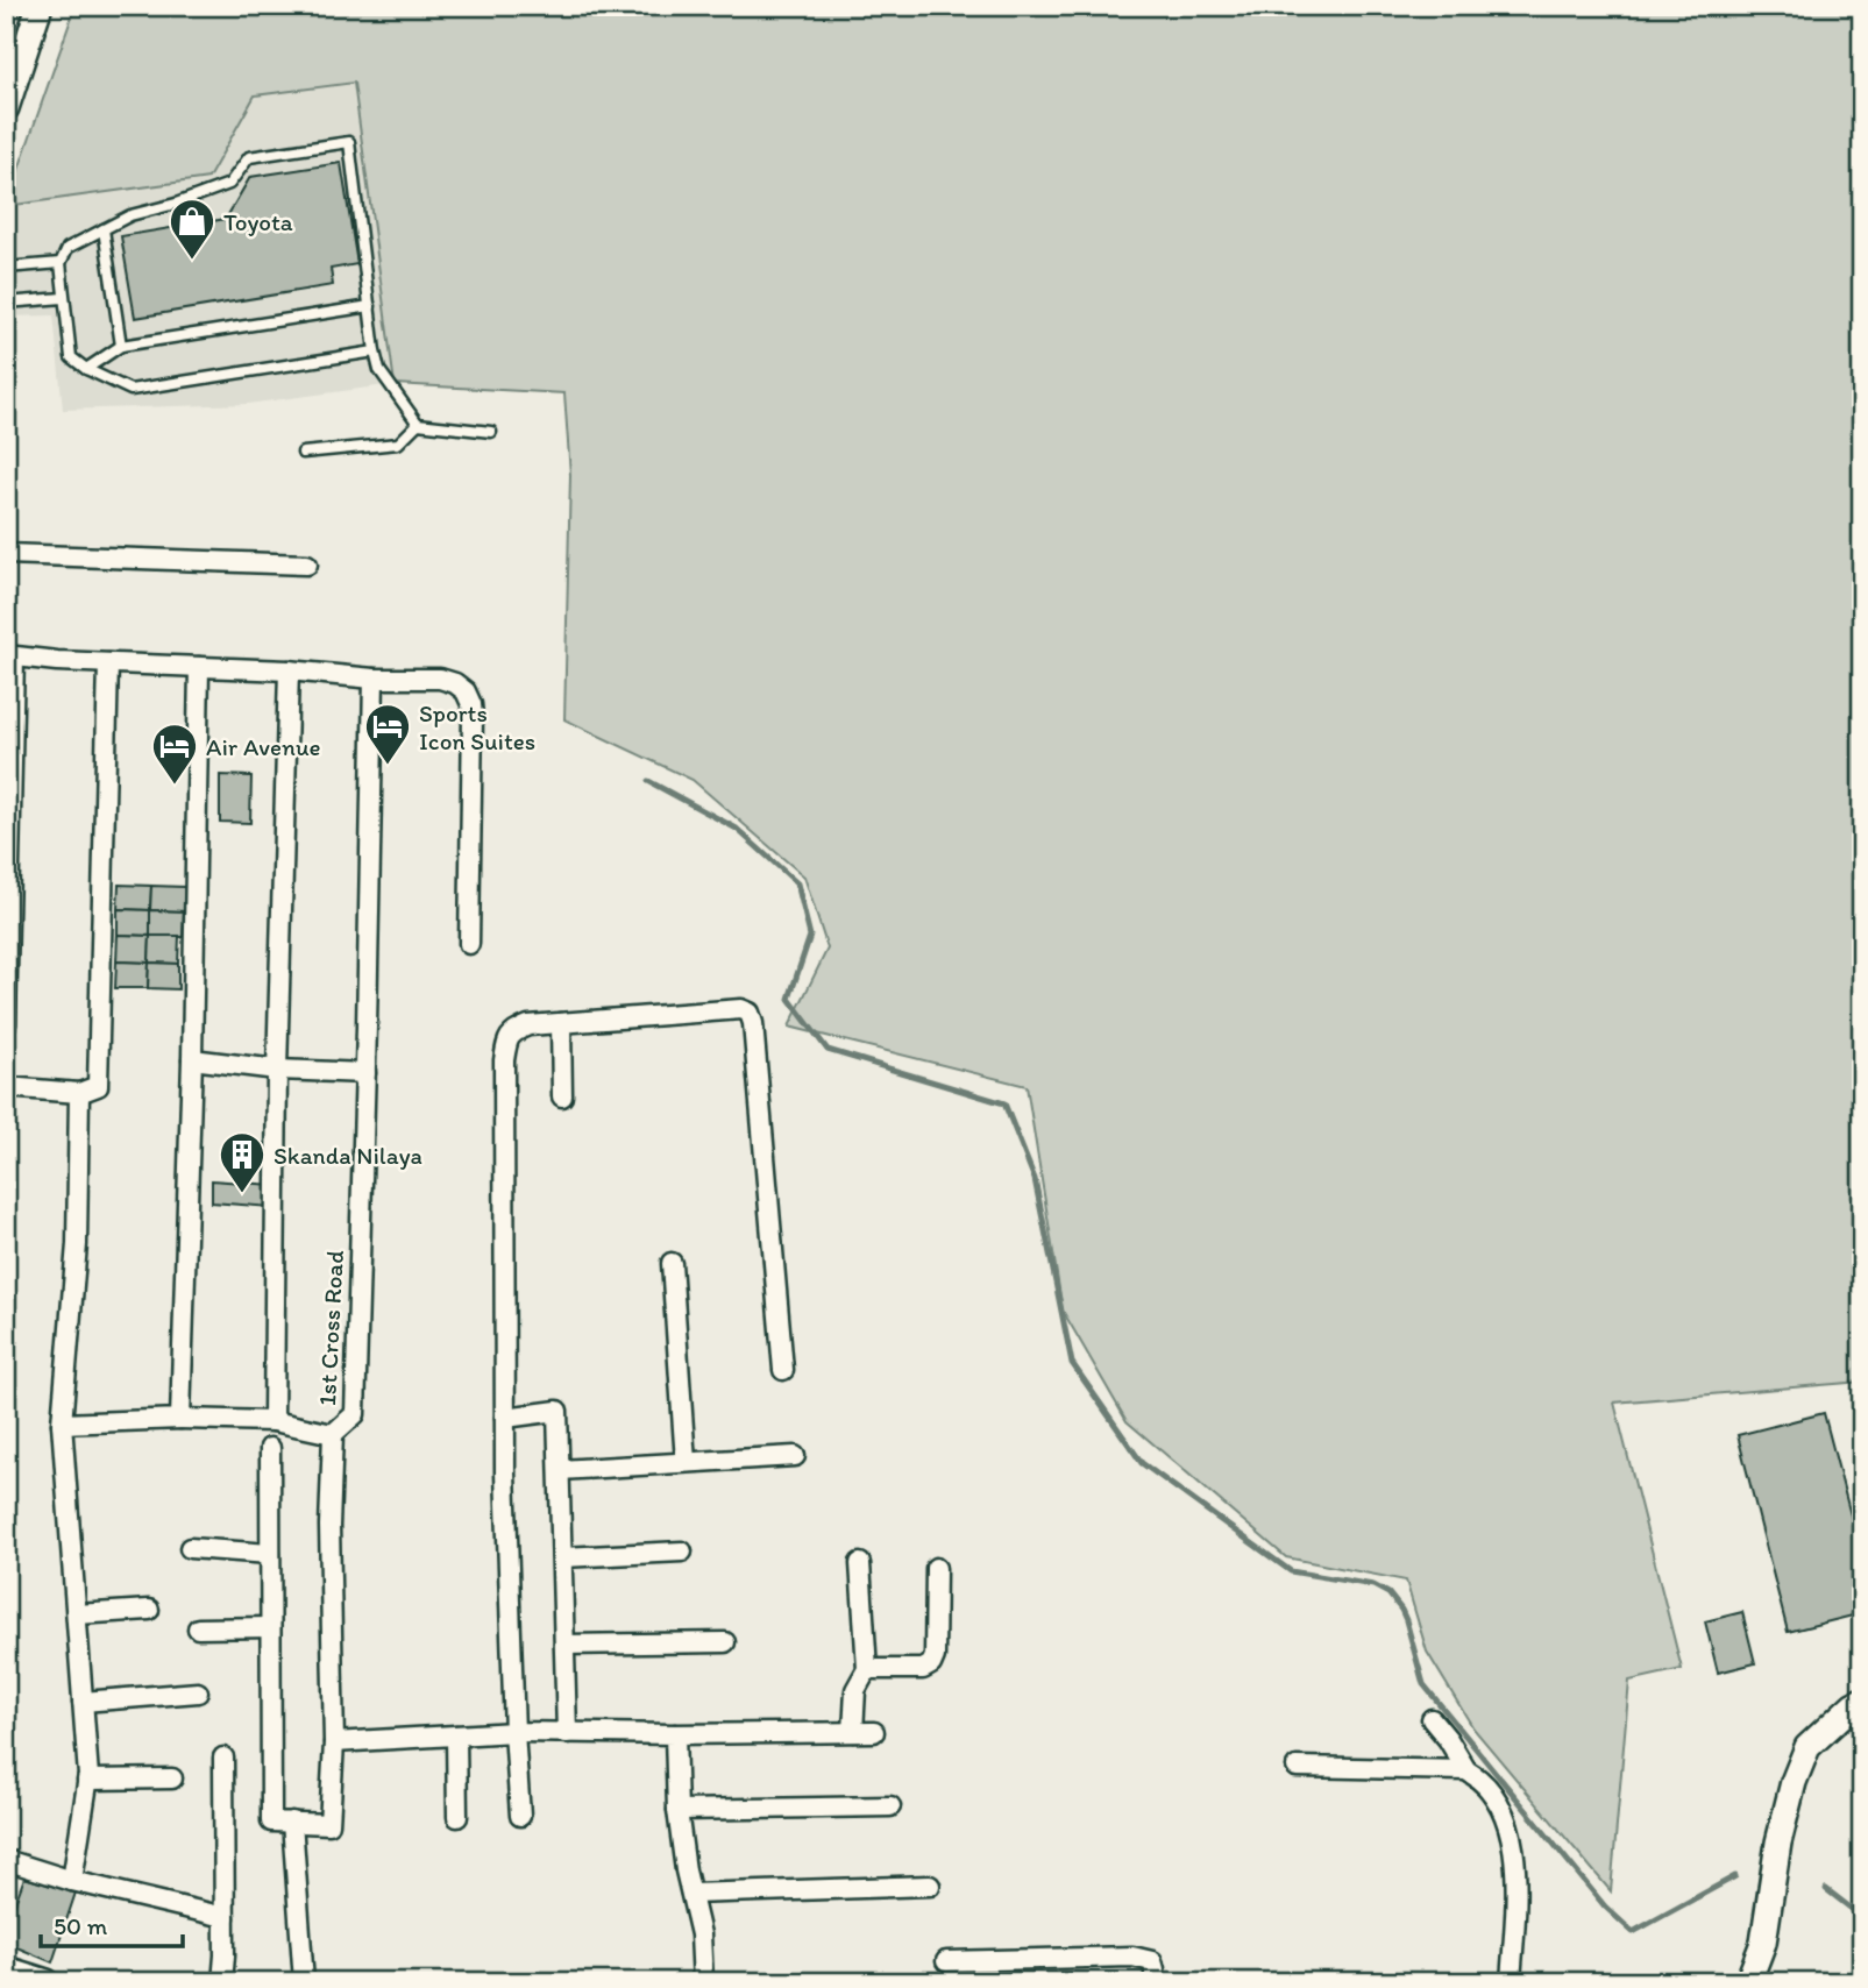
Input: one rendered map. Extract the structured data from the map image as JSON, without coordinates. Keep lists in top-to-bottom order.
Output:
{
  "streets": {
    "street": ["1st Cross Road"]
  },
  "places": {
    "shop": ["Toyota"],
    "hotel": ["Sports Icon Suites", "Air Avenue"],
    "building": ["Skanda Nilaya"]
  },
  "scale_bar": "50 m"
}
